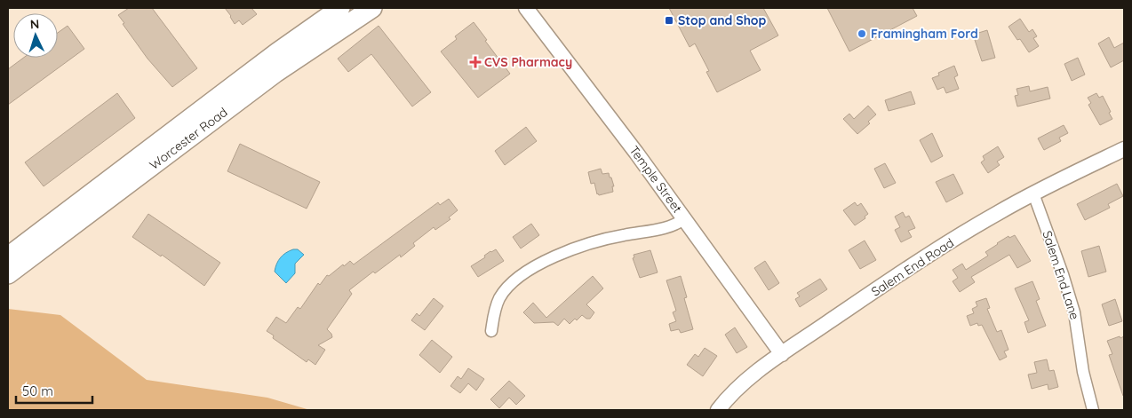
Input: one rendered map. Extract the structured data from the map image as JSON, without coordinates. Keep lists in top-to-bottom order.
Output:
{
  "streets": {
    "highway": ["Worcester Road"],
    "street": ["Temple Street", "Salem End Road", "Salem End Lane"]
  },
  "crossings": [
    ["Temple Street", "Salem End Road"],
    ["Salem End Road", "Salem End Lane"]
  ],
  "places": {
    "transit": ["Stop and Shop"],
    "other": ["Framingham Ford"],
    "health": ["CVS Pharmacy"]
  },
  "scale_bar": "50 m",
  "north": "top"
}
